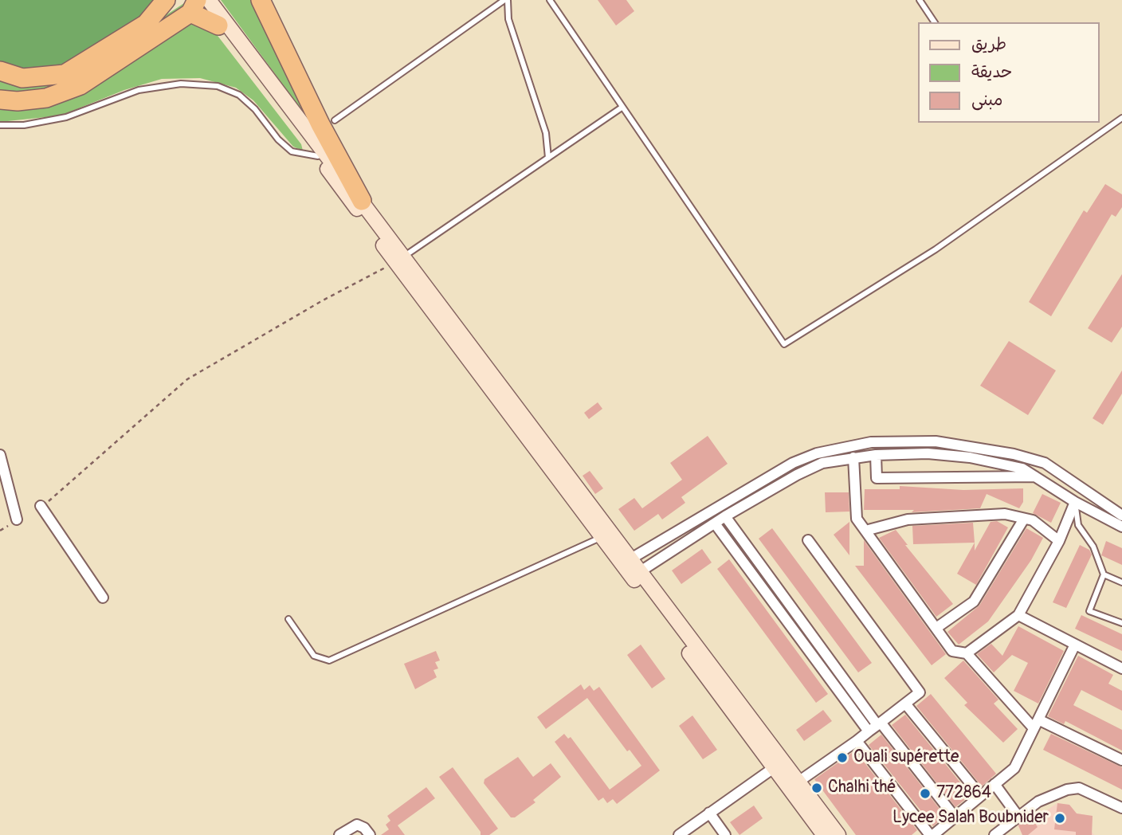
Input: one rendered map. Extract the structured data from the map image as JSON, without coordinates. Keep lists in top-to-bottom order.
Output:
{
  "places": [
    "Ouali supérette",
    "Chalhi thé",
    "772864",
    "Lycee Salah Boubnider"
  ],
  "legend": ["طريق", "حديقة", "مبنى"]
}
